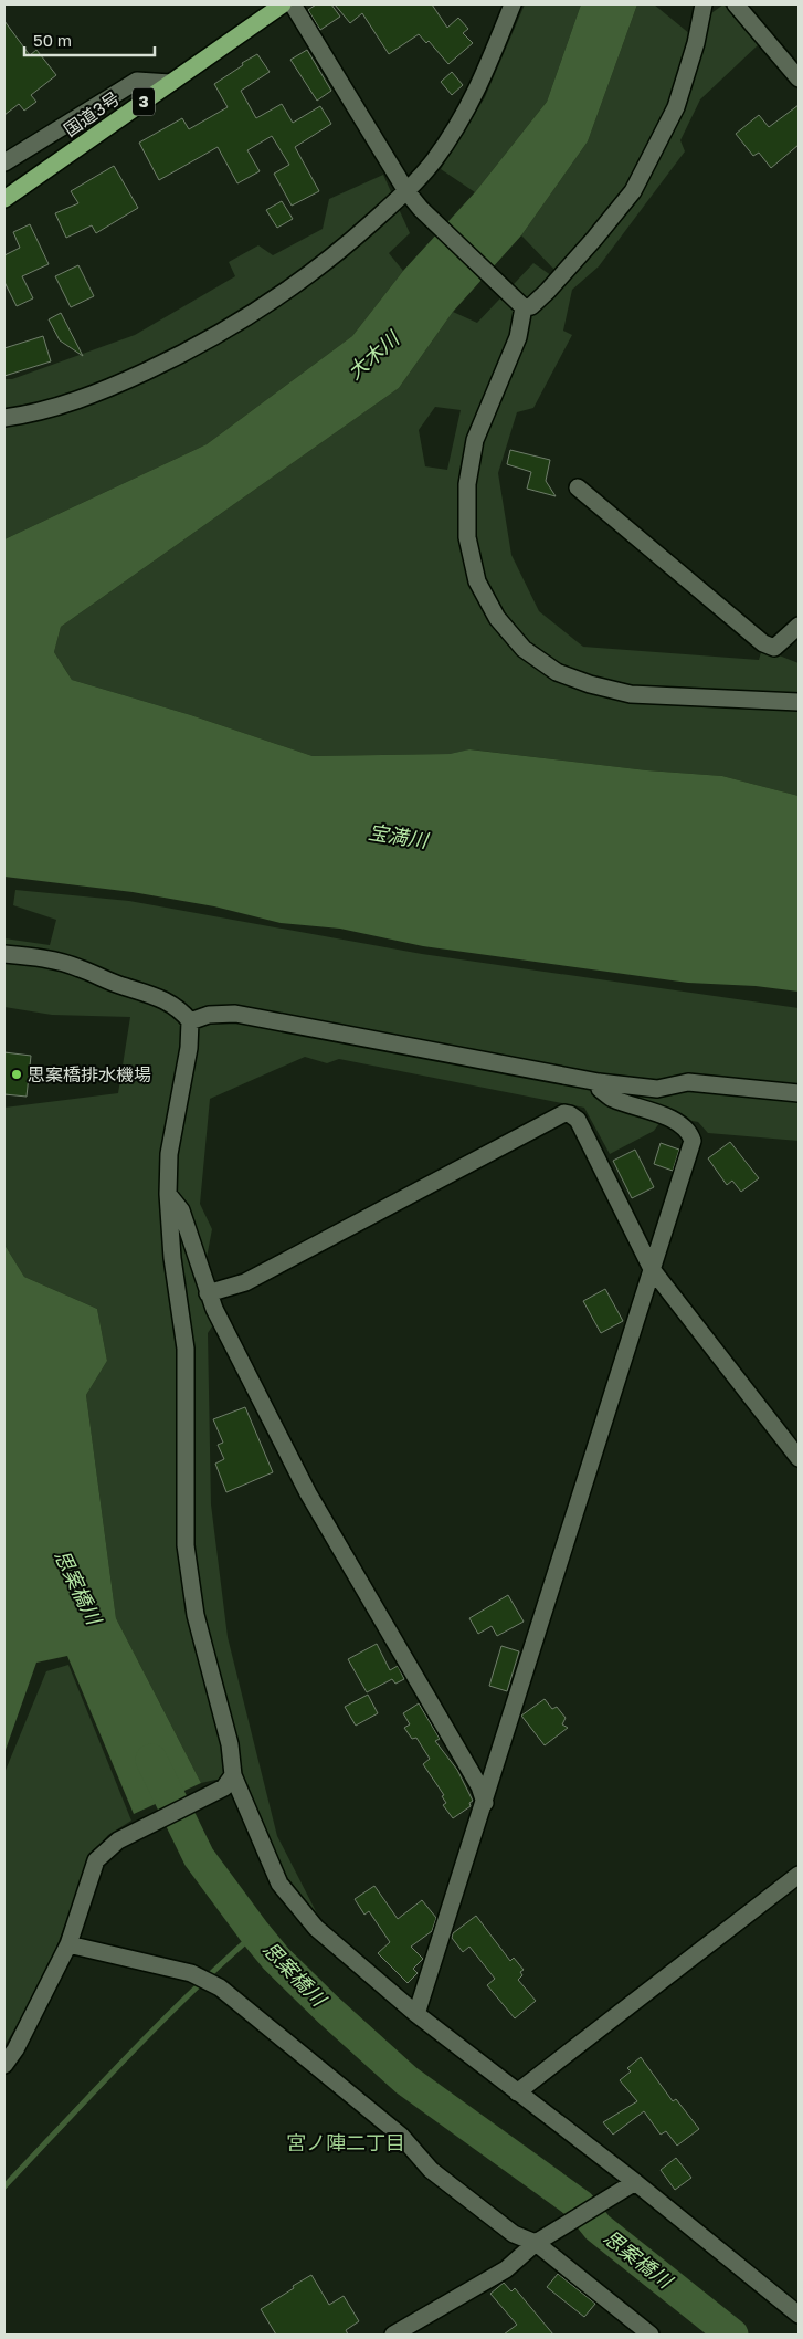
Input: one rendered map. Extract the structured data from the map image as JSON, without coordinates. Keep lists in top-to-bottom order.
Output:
{
  "streets": {
    "highway": ["3", "国道3号"]
  },
  "districts": ["宮ノ陣二丁目"],
  "water": ["大木川", "宝満川", "思案橋川"],
  "places": ["思案橋排水機場"],
  "scale_bar": "50 m"
}
